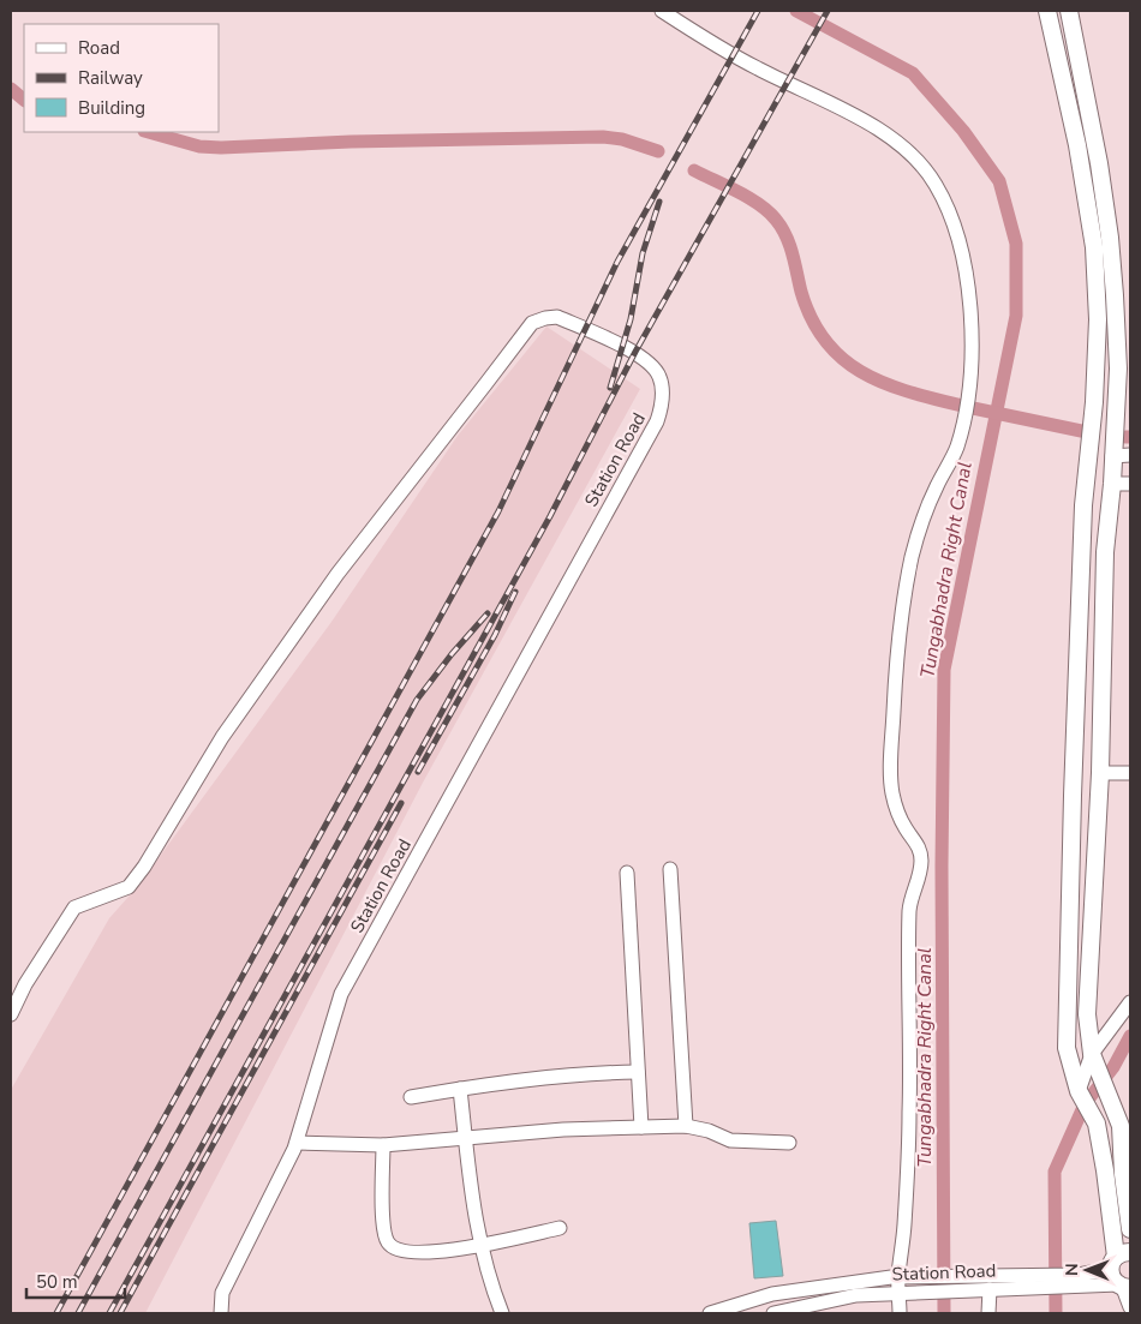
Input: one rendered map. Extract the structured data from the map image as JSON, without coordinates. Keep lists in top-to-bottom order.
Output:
{
  "streets": {
    "street": ["Station Road"]
  },
  "water": ["Tungabhadra Right Canal"],
  "legend": ["Road", "Railway", "Building"],
  "scale_bar": "50 m",
  "north": "left"
}
